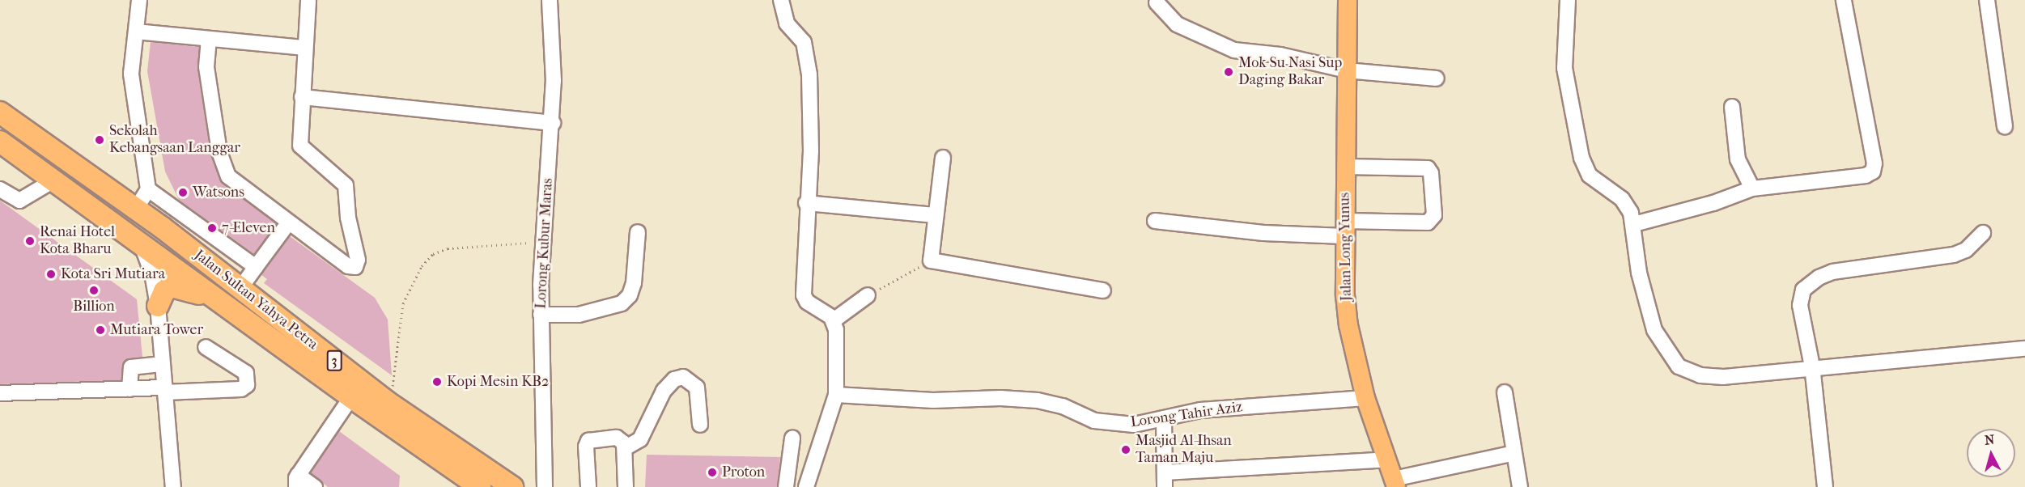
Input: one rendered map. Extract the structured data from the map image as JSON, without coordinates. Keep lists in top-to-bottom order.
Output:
{
  "streets": {
    "highway": ["Jalan Sultan Yahya Petra", "3"],
    "main road": ["Jalan Long Yunus"],
    "street": ["Lorong Kubur Maras", "Lorong Tahir Aziz"]
  },
  "crossings": [
    ["Jalan Long Yunus", "Lorong Tahir Aziz"]
  ],
  "places": [
    "Mok Su Nasi Sup Daging Bakar",
    "Sekolah Kebangsaan Langgar",
    "Watsons",
    "7-Eleven",
    "Renai Hotel Kota Bharu",
    "Kota Sri Mutiara",
    "Billion",
    "Mutiara Tower",
    "Kopi Mesin KB2",
    "Masjid Al-Ihsan Taman Maju",
    "Proton"
  ],
  "north": "top"
}
